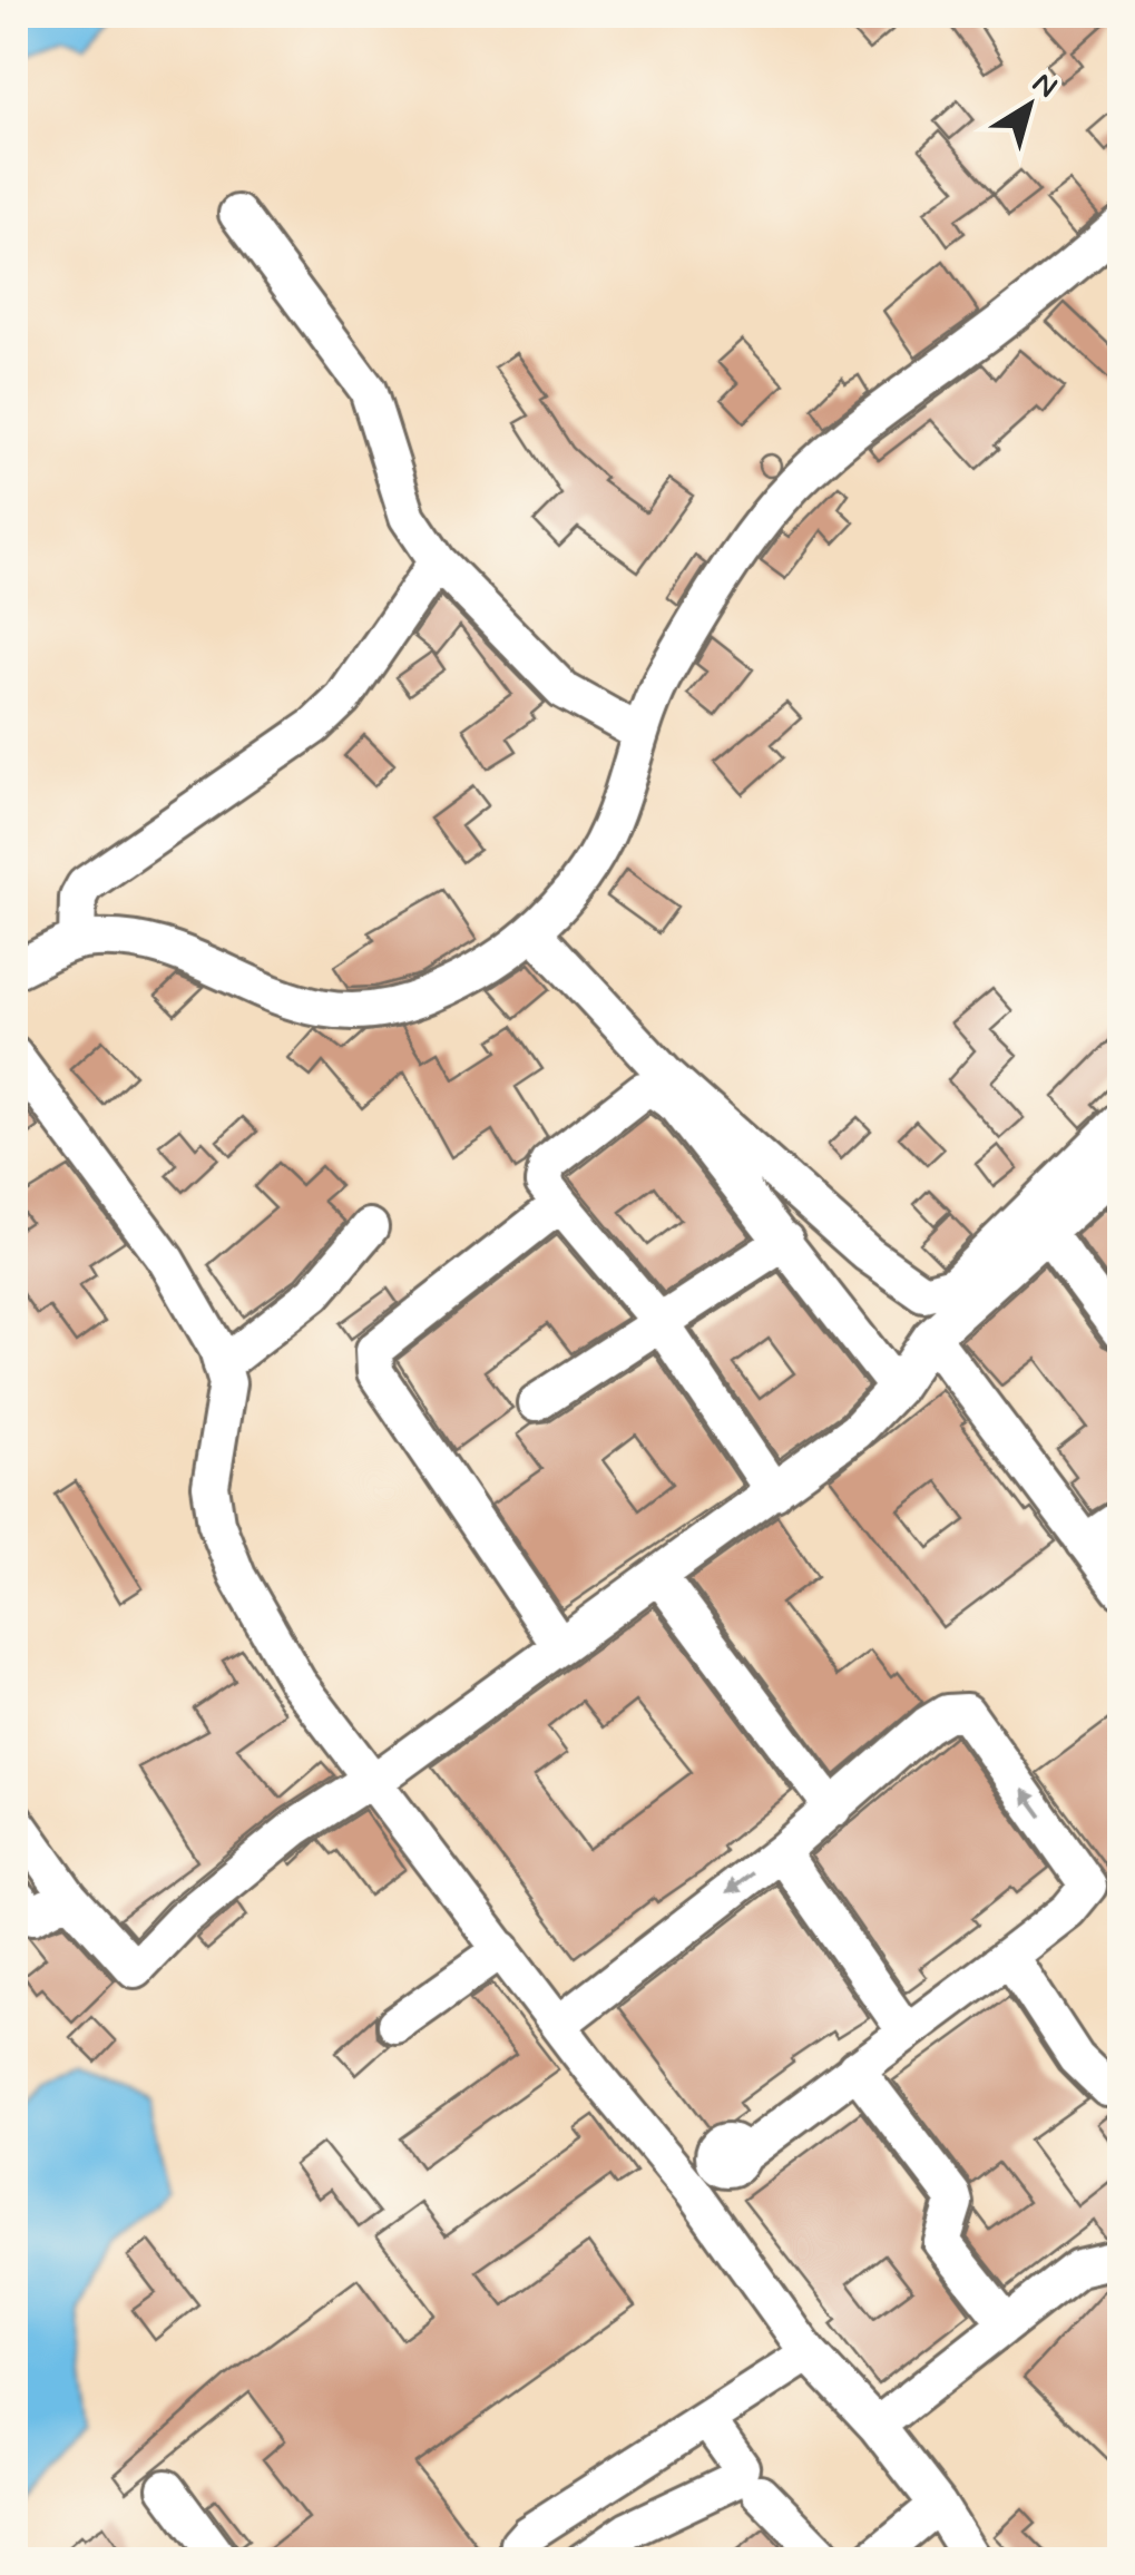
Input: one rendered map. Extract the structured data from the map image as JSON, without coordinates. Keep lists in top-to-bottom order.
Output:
{
  "north": "top right"
}
